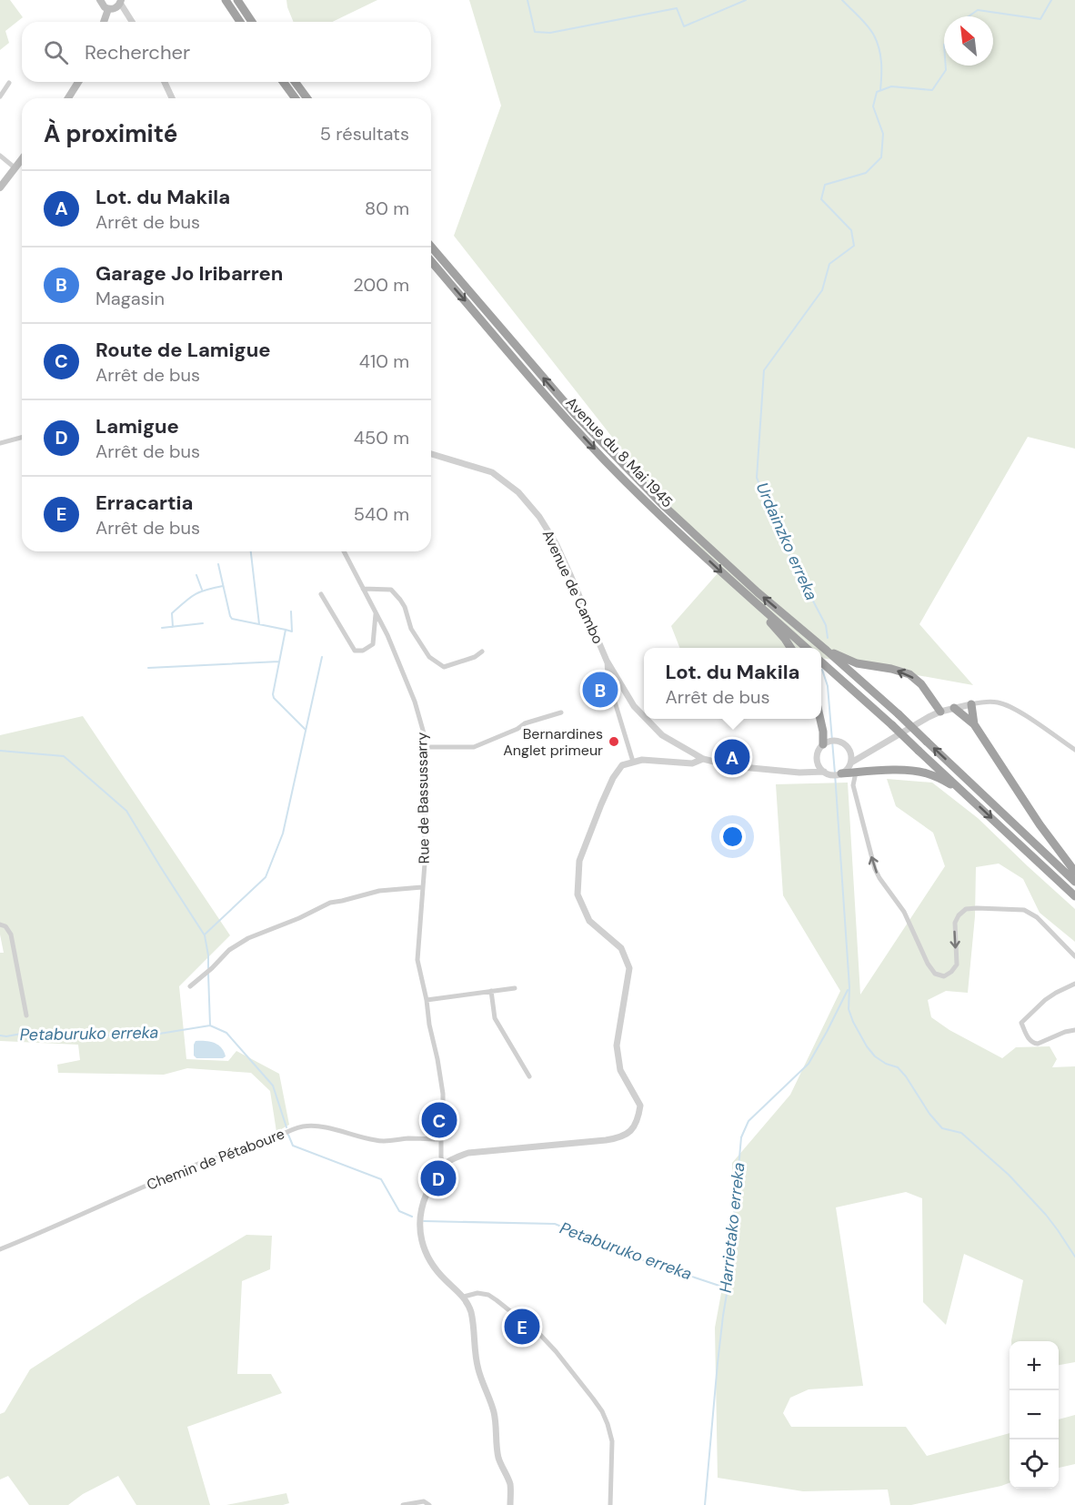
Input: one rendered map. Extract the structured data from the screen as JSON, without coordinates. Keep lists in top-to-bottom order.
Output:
{
  "streets": {
    "highway": ["Avenue du 8 Mai 1945"],
    "street": ["Avenue de Cambo", "Rue de Bassussarry", "Chemin de Pétaboure"]
  },
  "crossings": [
    ["Rue de Bassussarry", "Chemin de Pétaboure"]
  ],
  "water": ["Urdainzko erreka", "Petaburuko erreka", "Harrietako erreka"],
  "places": ["Bernardines Anglet primeur"],
  "north": "top left",
  "page": {
    "search": "Rechercher",
    "heading": ["À proximité", "5 résultats"],
    "list": [
      {
        "mark": "A",
        "name": "Lot. du Makila",
        "note": "Arrêt de bus",
        "value": "80 m"
      },
      {
        "mark": "B",
        "name": "Garage Jo Iribarren",
        "note": "Magasin",
        "value": "200 m"
      },
      {
        "mark": "C",
        "name": "Route de Lamigue",
        "note": "Arrêt de bus",
        "value": "410 m"
      },
      {
        "mark": "D",
        "name": "Lamigue",
        "note": "Arrêt de bus",
        "value": "450 m"
      },
      {
        "mark": "E",
        "name": "Erracartia",
        "note": "Arrêt de bus",
        "value": "540 m"
      }
    ],
    "popup": ["Lot. du Makila", "Arrêt de bus"],
    "pins": [
      "B",
      "A",
      "C",
      "D",
      "E"
    ],
    "map_buttons": ["+", "−"]
  }
}
